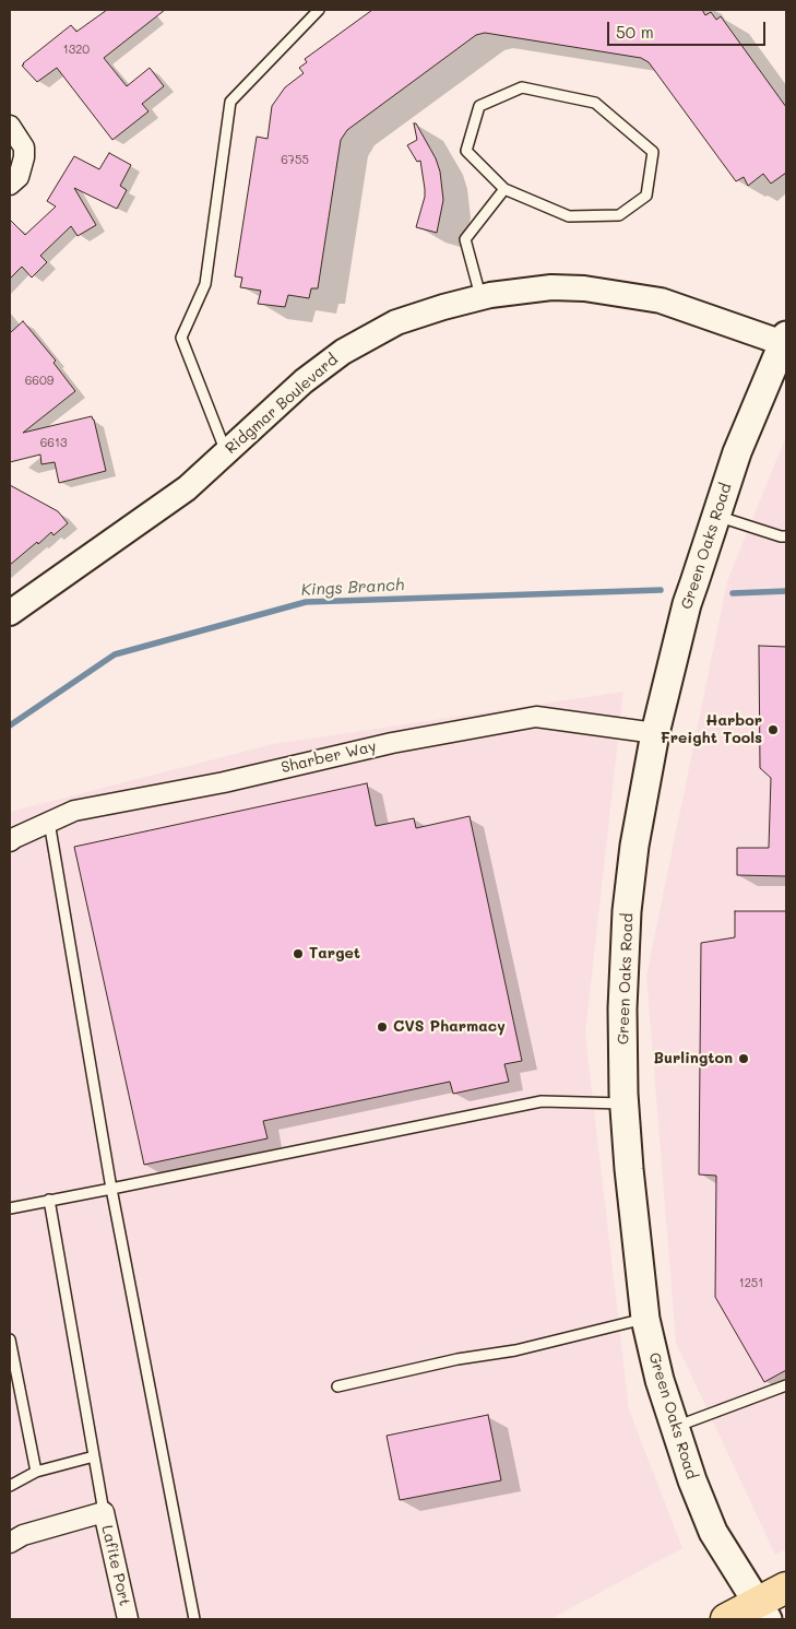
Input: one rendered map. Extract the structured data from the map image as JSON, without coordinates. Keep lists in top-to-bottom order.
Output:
{
  "streets": {
    "main road": ["Green Oaks Road"],
    "street": ["Ridgmar Boulevard", "Sharber Way", "Lafite Port"]
  },
  "crossings": [
    ["Ridgmar Boulevard", "Green Oaks Road"],
    ["Green Oaks Road", "Sharber Way"]
  ],
  "water": ["Kings Branch"],
  "places": [
    "Harbor Freight Tools",
    "Target",
    "CVS Pharmacy",
    "Burlington"
  ],
  "house_numbers": [
    "1320",
    "6755",
    "6609",
    "6613",
    "1251"
  ],
  "scale_bar": "50 m"
}
